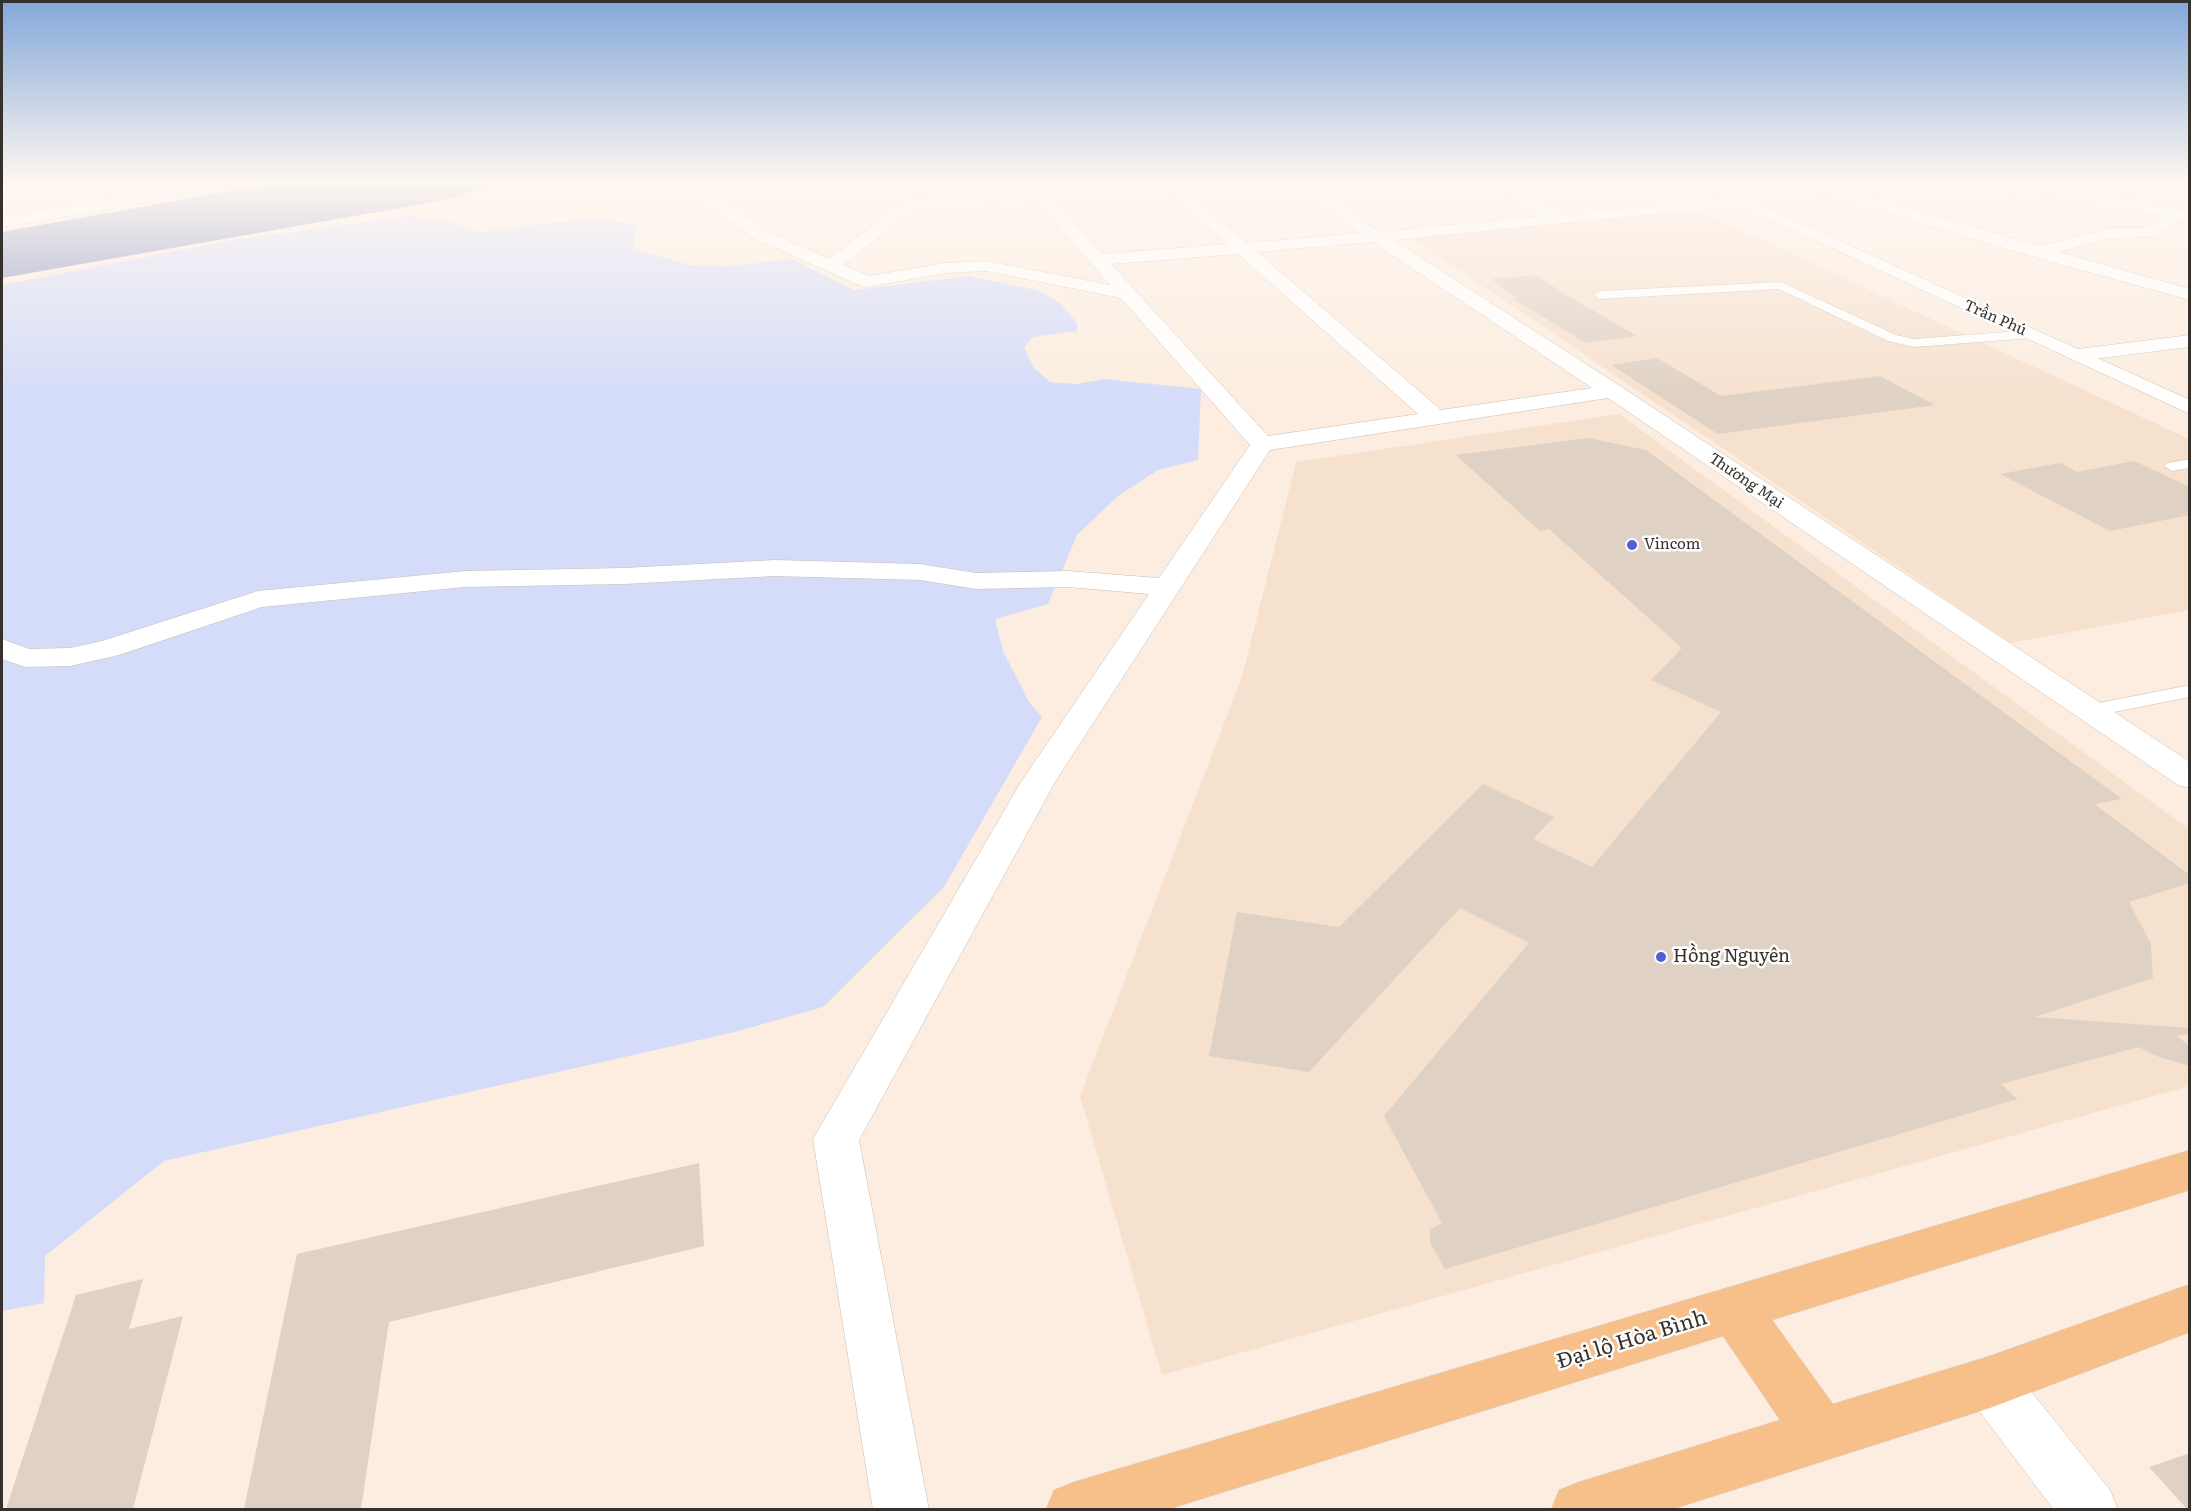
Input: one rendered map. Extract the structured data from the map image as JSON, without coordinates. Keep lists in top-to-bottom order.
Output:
{
  "streets": {
    "highway": ["Đại lộ Hòa Bình"],
    "street": ["Trần Phú", "Thương Mại"]
  },
  "places": ["Vincom", "Hồng Nguyên"]
}
